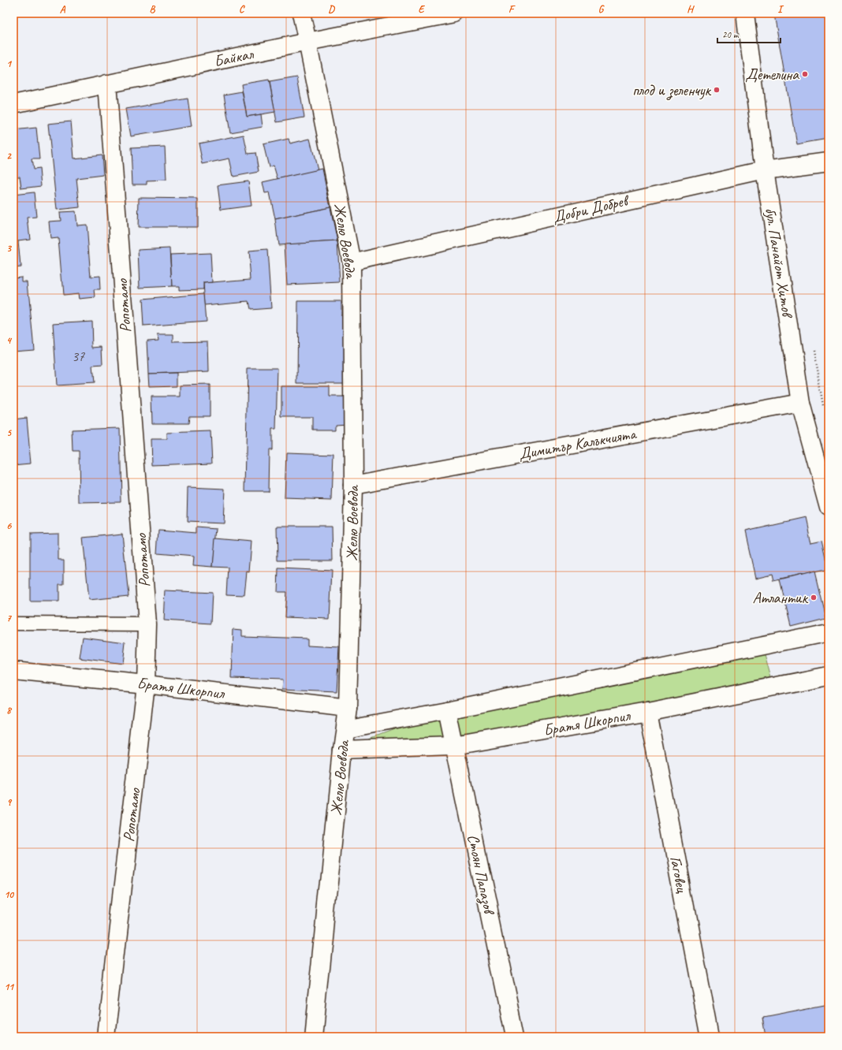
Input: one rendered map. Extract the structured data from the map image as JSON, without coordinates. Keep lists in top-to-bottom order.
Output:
{
  "streets": {
    "street": [
      "Байкал",
      "Добри Добрев",
      "Желю Воевода",
      "бул. Панайот Хитов",
      "Ропотамо",
      "Димитър Калъкчията",
      "Братя Шкорпил",
      "Стоян Папазов",
      "Гаговец"
    ]
  },
  "crossings": [
    ["Байкал", "Желю Воевода"],
    ["Байкал", "Ропотамо"],
    ["Добри Добрев", "Желю Воевода"],
    ["Добри Добрев", "бул. Панайот Хитов"],
    ["Желю Воевода", "Димитър Калъкчията"],
    ["Желю Воевода", "Братя Шкорпил"],
    ["бул. Панайот Хитов", "Димитър Калъкчията"],
    ["Ропотамо", "Братя Шкорпил"],
    ["Братя Шкорпил", "Стоян Папазов"],
    ["Братя Шкорпил", "Гаговец"]
  ],
  "places": ["Детелина", "плод и зеленчук", "Атлантик"],
  "house_numbers": ["37"],
  "scale_bar": "20 m",
  "grid": {
    "columns": [
      "A",
      "B",
      "C",
      "D",
      "E",
      "F",
      "G",
      "H",
      "I"
    ],
    "rows": [
      "1",
      "2",
      "3",
      "4",
      "5",
      "6",
      "7",
      "8",
      "9",
      "10",
      "11"
    ]
  }
}
